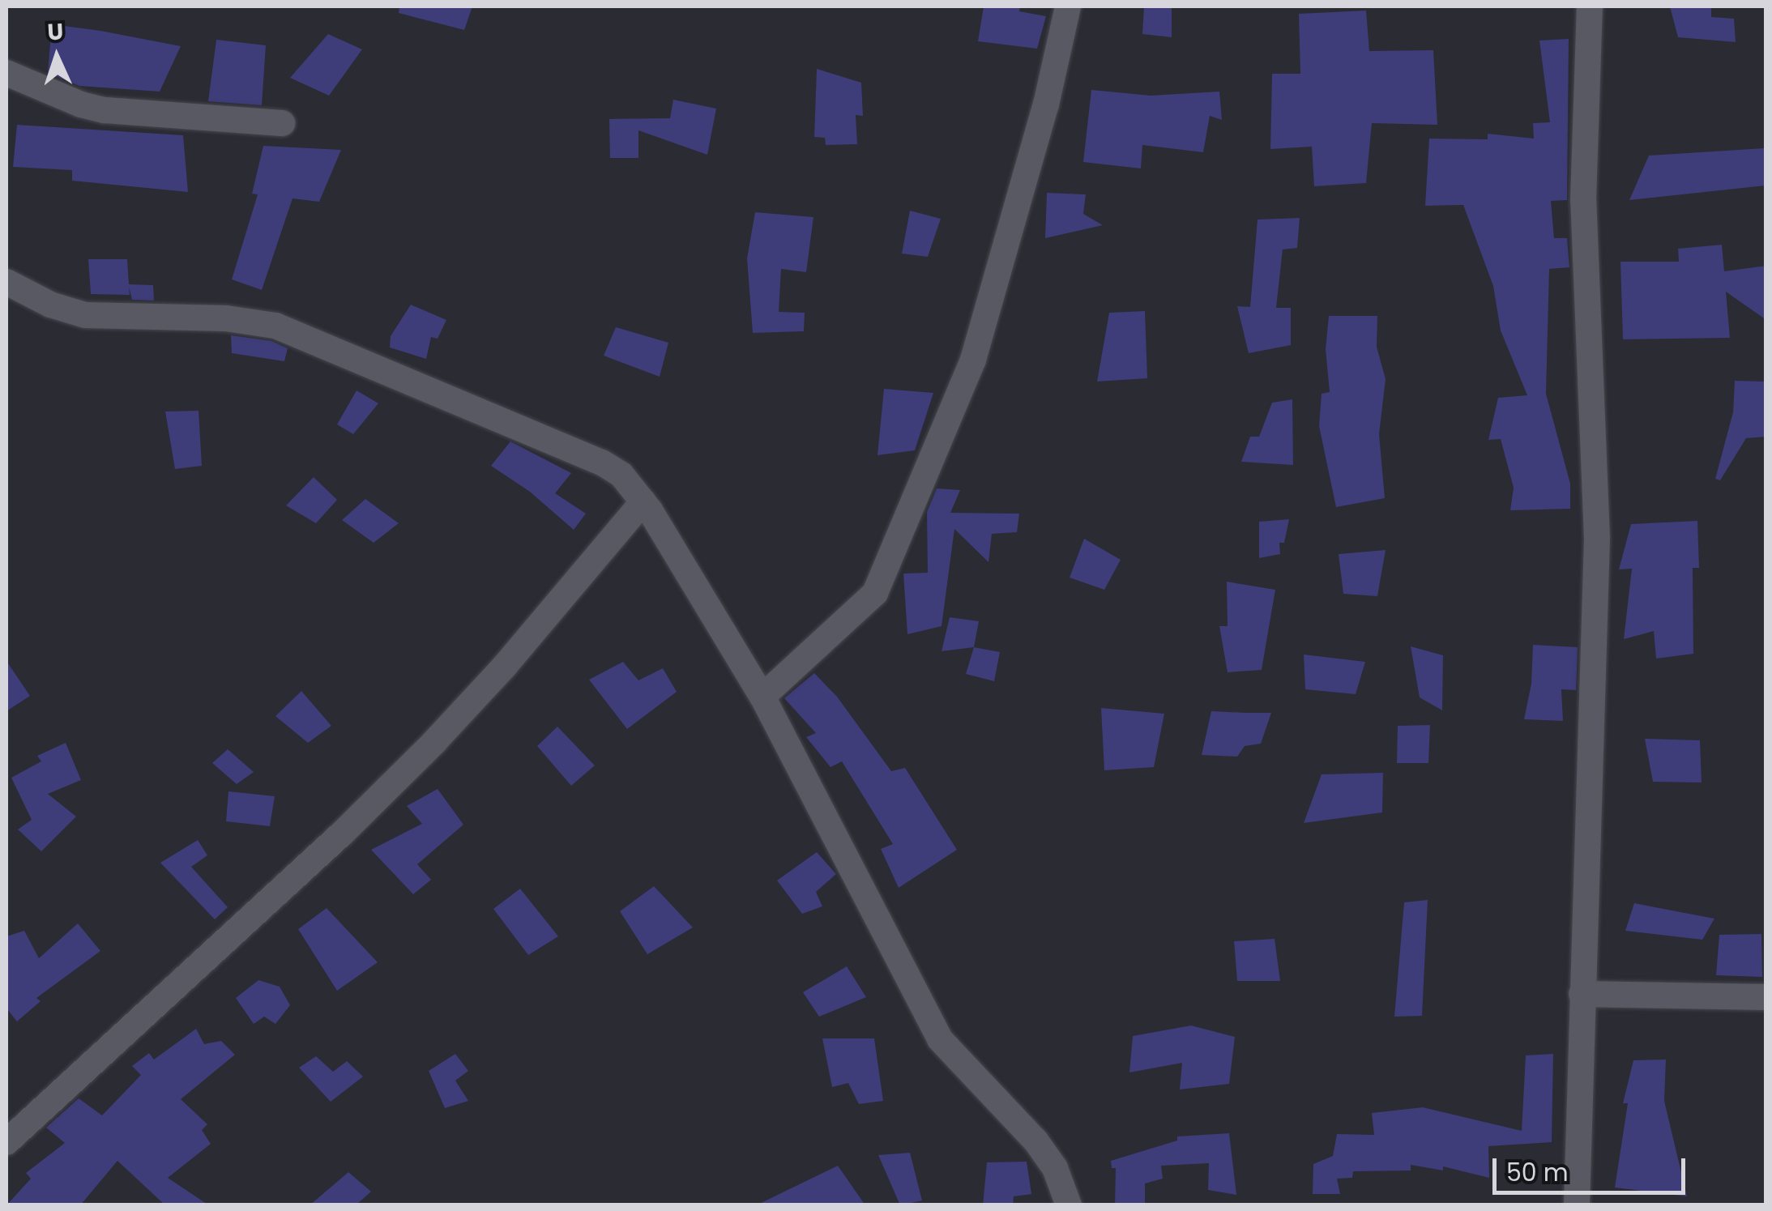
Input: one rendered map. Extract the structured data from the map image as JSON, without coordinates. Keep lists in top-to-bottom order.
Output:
{
  "scale_bar": "50 m",
  "north": "top"
}
